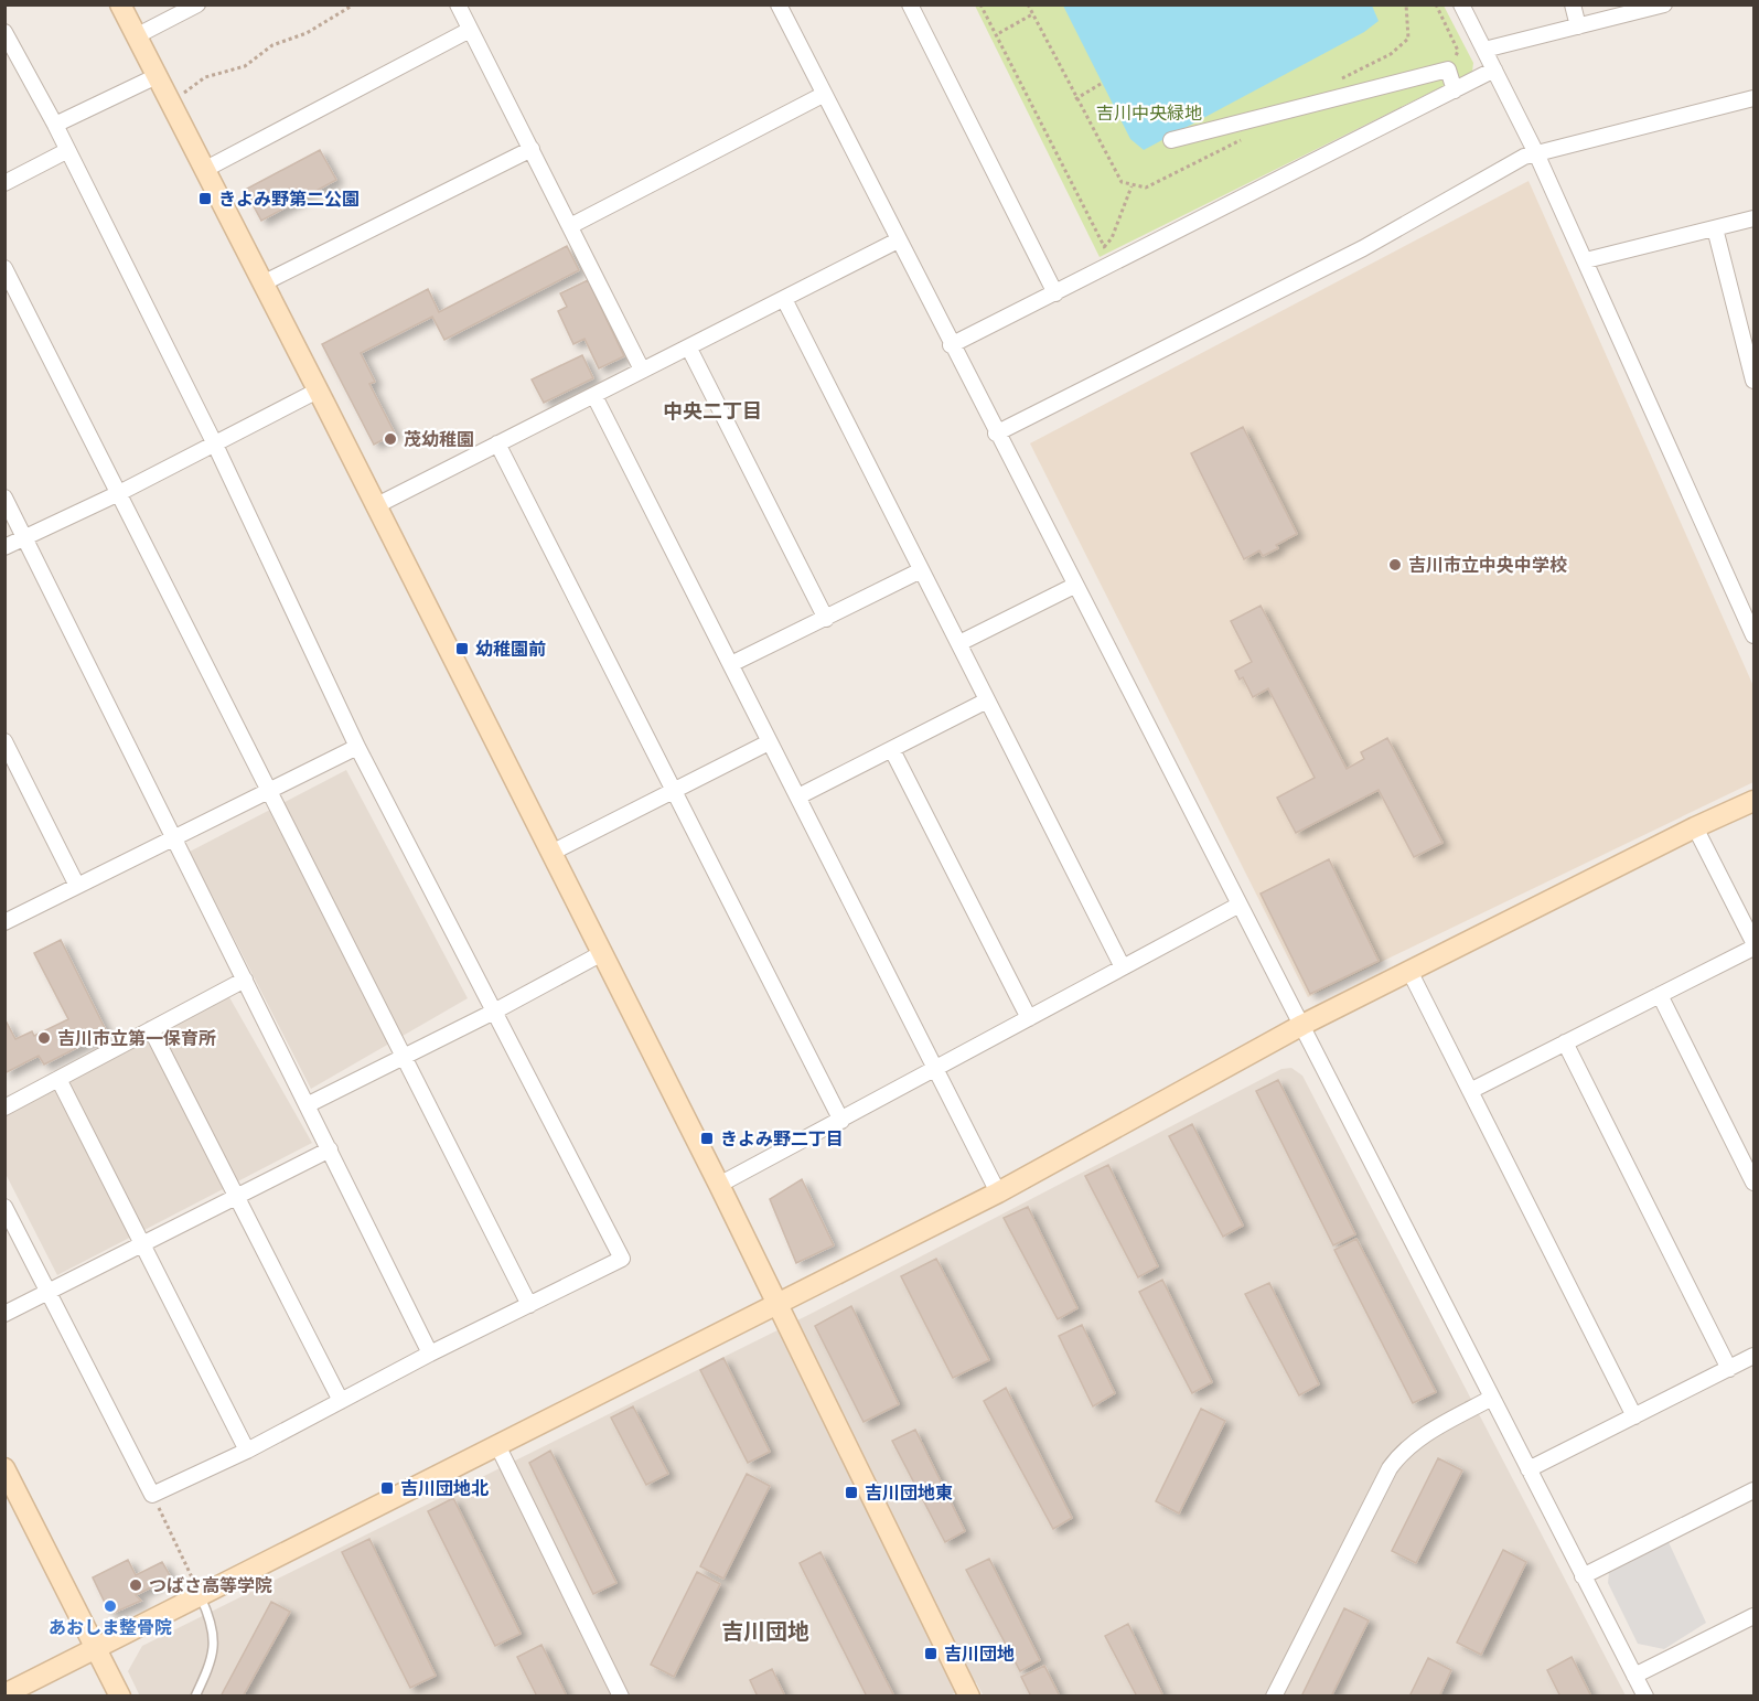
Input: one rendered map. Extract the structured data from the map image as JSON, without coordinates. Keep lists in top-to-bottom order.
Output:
{
  "districts": ["中央二丁目", "吉川団地"],
  "parks": ["吉川中央緑地"],
  "places": {
    "transit": [
      "きよみ野第二公園",
      "幼稚園前",
      "きよみ野二丁目",
      "吉川団地北",
      "吉川団地東",
      "吉川団地"
    ],
    "other": [
      "茂幼稚園",
      "吉川市立中央中学校",
      "吉川市立第一保育所",
      "つばさ高等学院",
      "あおしま整骨院"
    ]
  }
}
